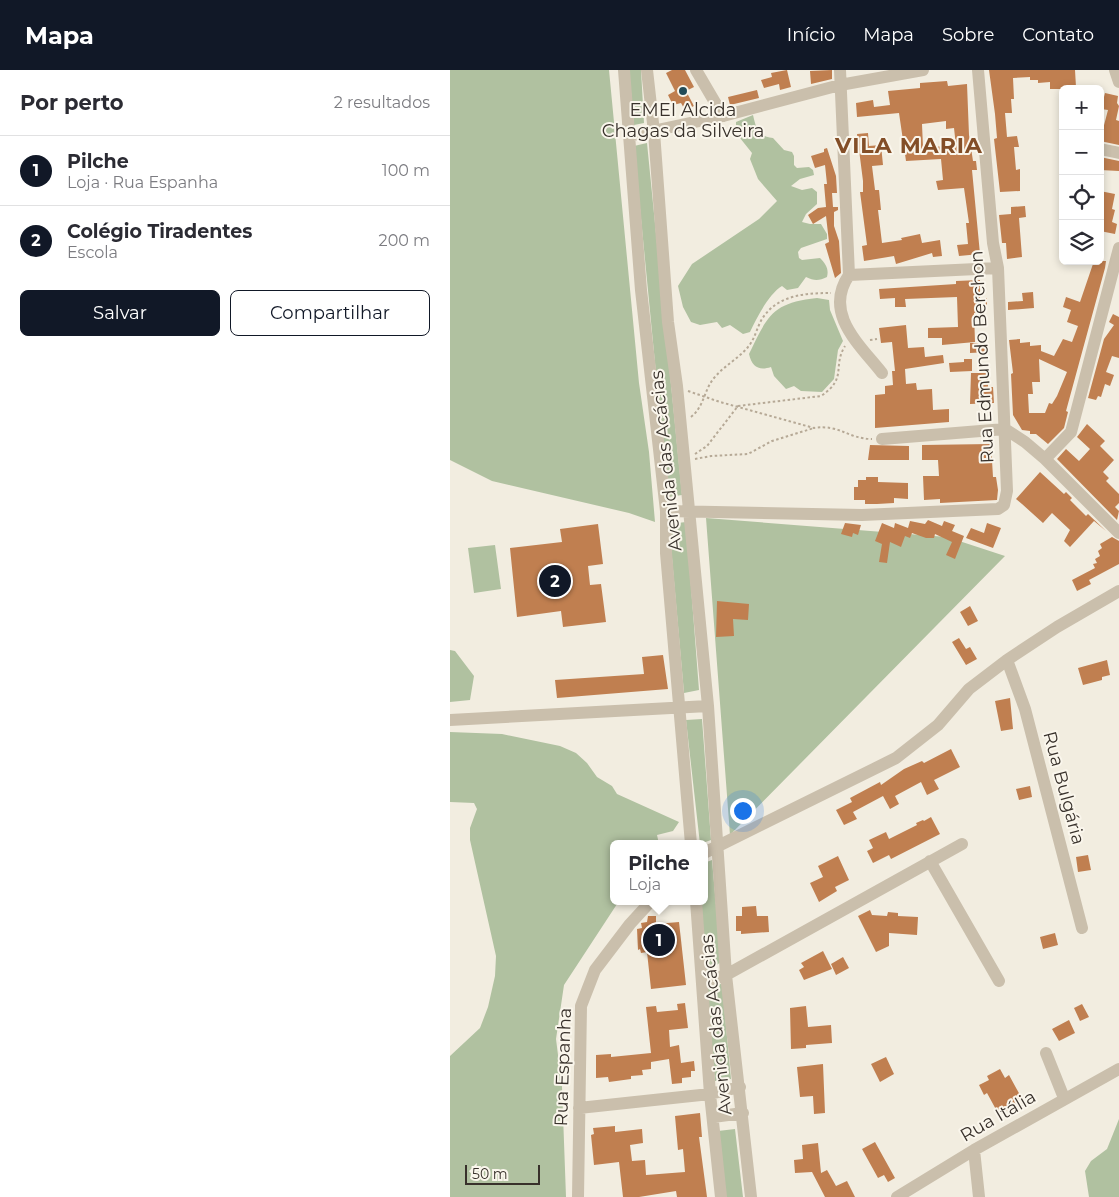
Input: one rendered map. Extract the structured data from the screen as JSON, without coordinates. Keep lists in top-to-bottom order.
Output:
{
  "streets": {
    "street": [
      "Rua Edmundo Berchon",
      "Avenida das Acácias",
      "Rua Bulgária",
      "Rua Espanha",
      "Rua Itália"
    ]
  },
  "crossings": [
    ["Rua Edmundo Berchon", "Avenida das Acácias"]
  ],
  "districts": ["VILA MARIA"],
  "places": ["EMEI Alcida Chagas da Silveira"],
  "scale_bar": "50 m",
  "page": {
    "header": "Mapa",
    "nav": [
      "Início",
      "Mapa",
      "Sobre",
      "Contato"
    ],
    "heading": ["Por perto", "2 resultados"],
    "map_buttons": ["+", "−"],
    "list": [
      {
        "mark": "1",
        "name": "Pilche",
        "note": "Loja · Rua Espanha",
        "value": "100 m"
      },
      {
        "mark": "2",
        "name": "Colégio Tiradentes",
        "note": "Escola",
        "value": "200 m"
      }
    ],
    "buttons": ["Salvar", "Compartilhar"],
    "pins": ["2", "1"],
    "popup": ["Pilche", "Loja"],
    "scale": "50 m"
  }
}
